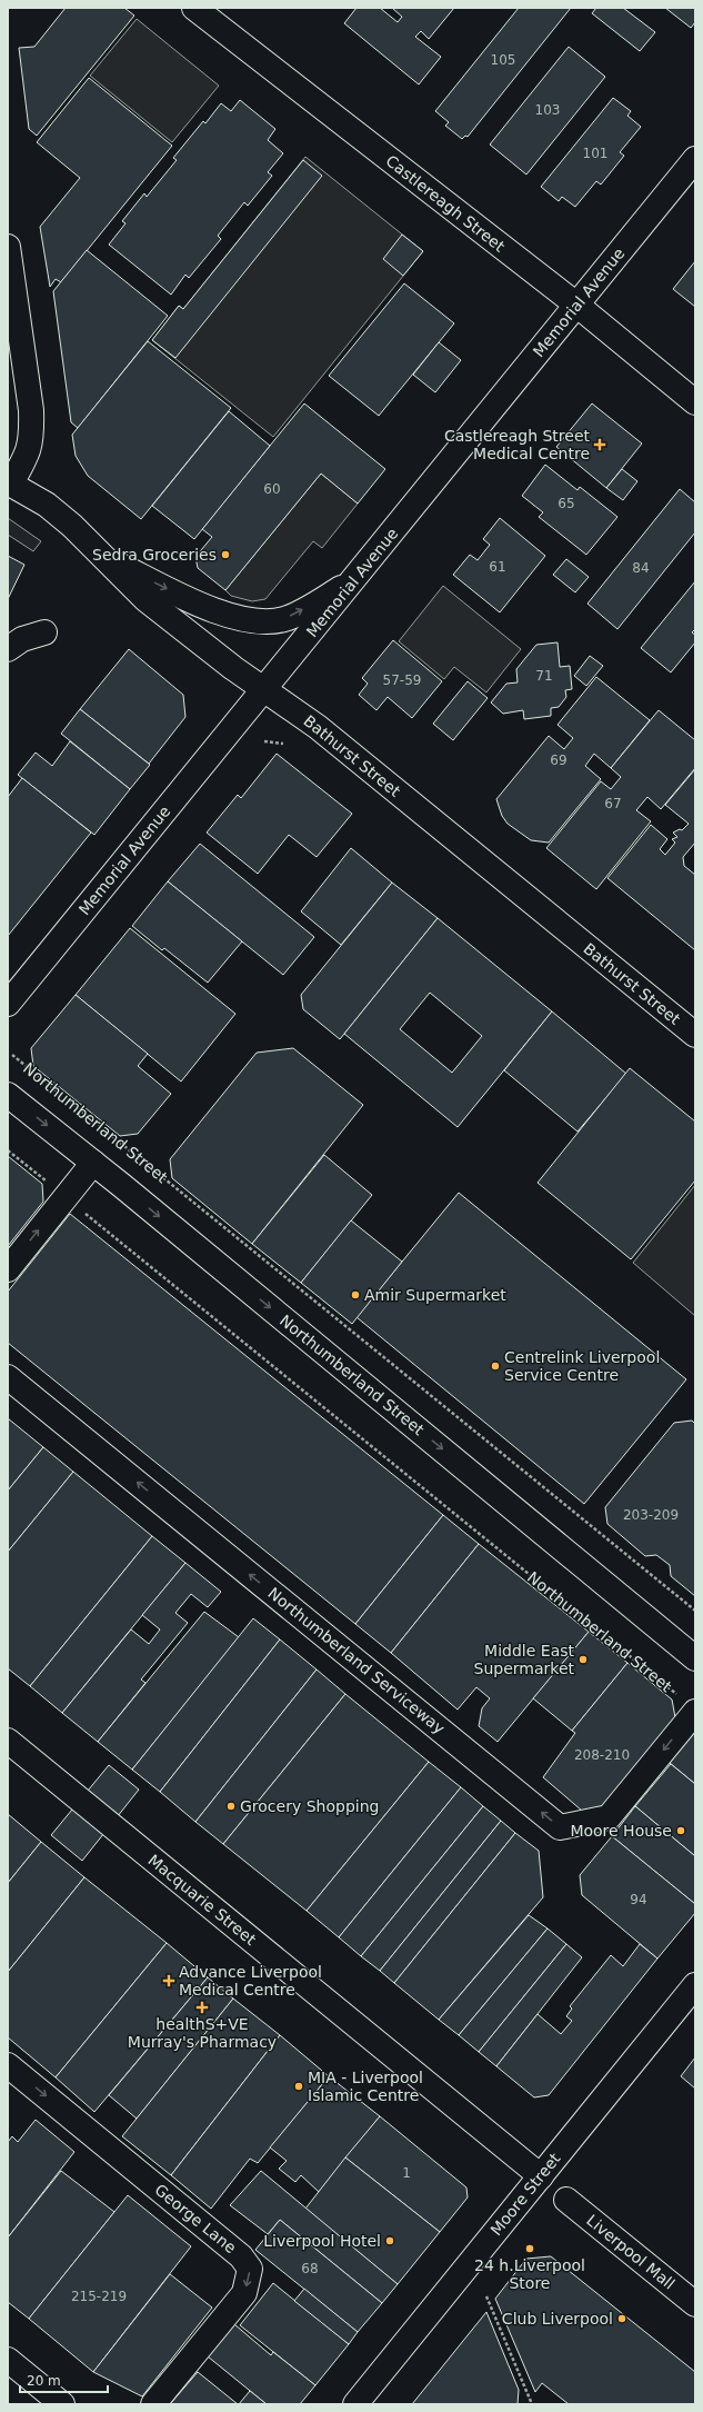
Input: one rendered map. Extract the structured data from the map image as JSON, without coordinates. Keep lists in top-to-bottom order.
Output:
{
  "streets": {
    "street": [
      "Castlereagh Street",
      "Memorial Avenue",
      "Bathurst Street",
      "Northumberland Street",
      "Northumberland Serviceway",
      "Macquarie Street",
      "Moore Street",
      "George Lane",
      "Liverpool Mall"
    ]
  },
  "crossings": [
    ["Castlereagh Street", "Memorial Avenue"],
    ["Memorial Avenue", "Bathurst Street"],
    ["Northumberland Street", "Northumberland Serviceway"],
    ["Macquarie Street", "Moore Street"]
  ],
  "one_way": ["Northumberland Serviceway"],
  "places": {
    "health": ["Castlereagh Street Medical Centre", "Advance Liverpool Medical Centre", "healthS+VE Murray's Pharmacy"],
    "other": [
      "Sedra Groceries",
      "Amir Supermarket",
      "Centrelink Liverpool Service Centre",
      "Middle East Supermarket",
      "Grocery Shopping",
      "Moore House",
      "MIA - Liverpool Islamic Centre",
      "Liverpool Hotel",
      "24 h.Liverpool Store",
      "Club Liverpool"
    ]
  },
  "house_numbers": [
    "105",
    "103",
    "101",
    "60",
    "65",
    "61",
    "84",
    "71",
    "57-59",
    "69",
    "67",
    "203-209",
    "208-210",
    "94",
    "1",
    "68",
    "215-219"
  ],
  "scale_bar": "20 m"
}
